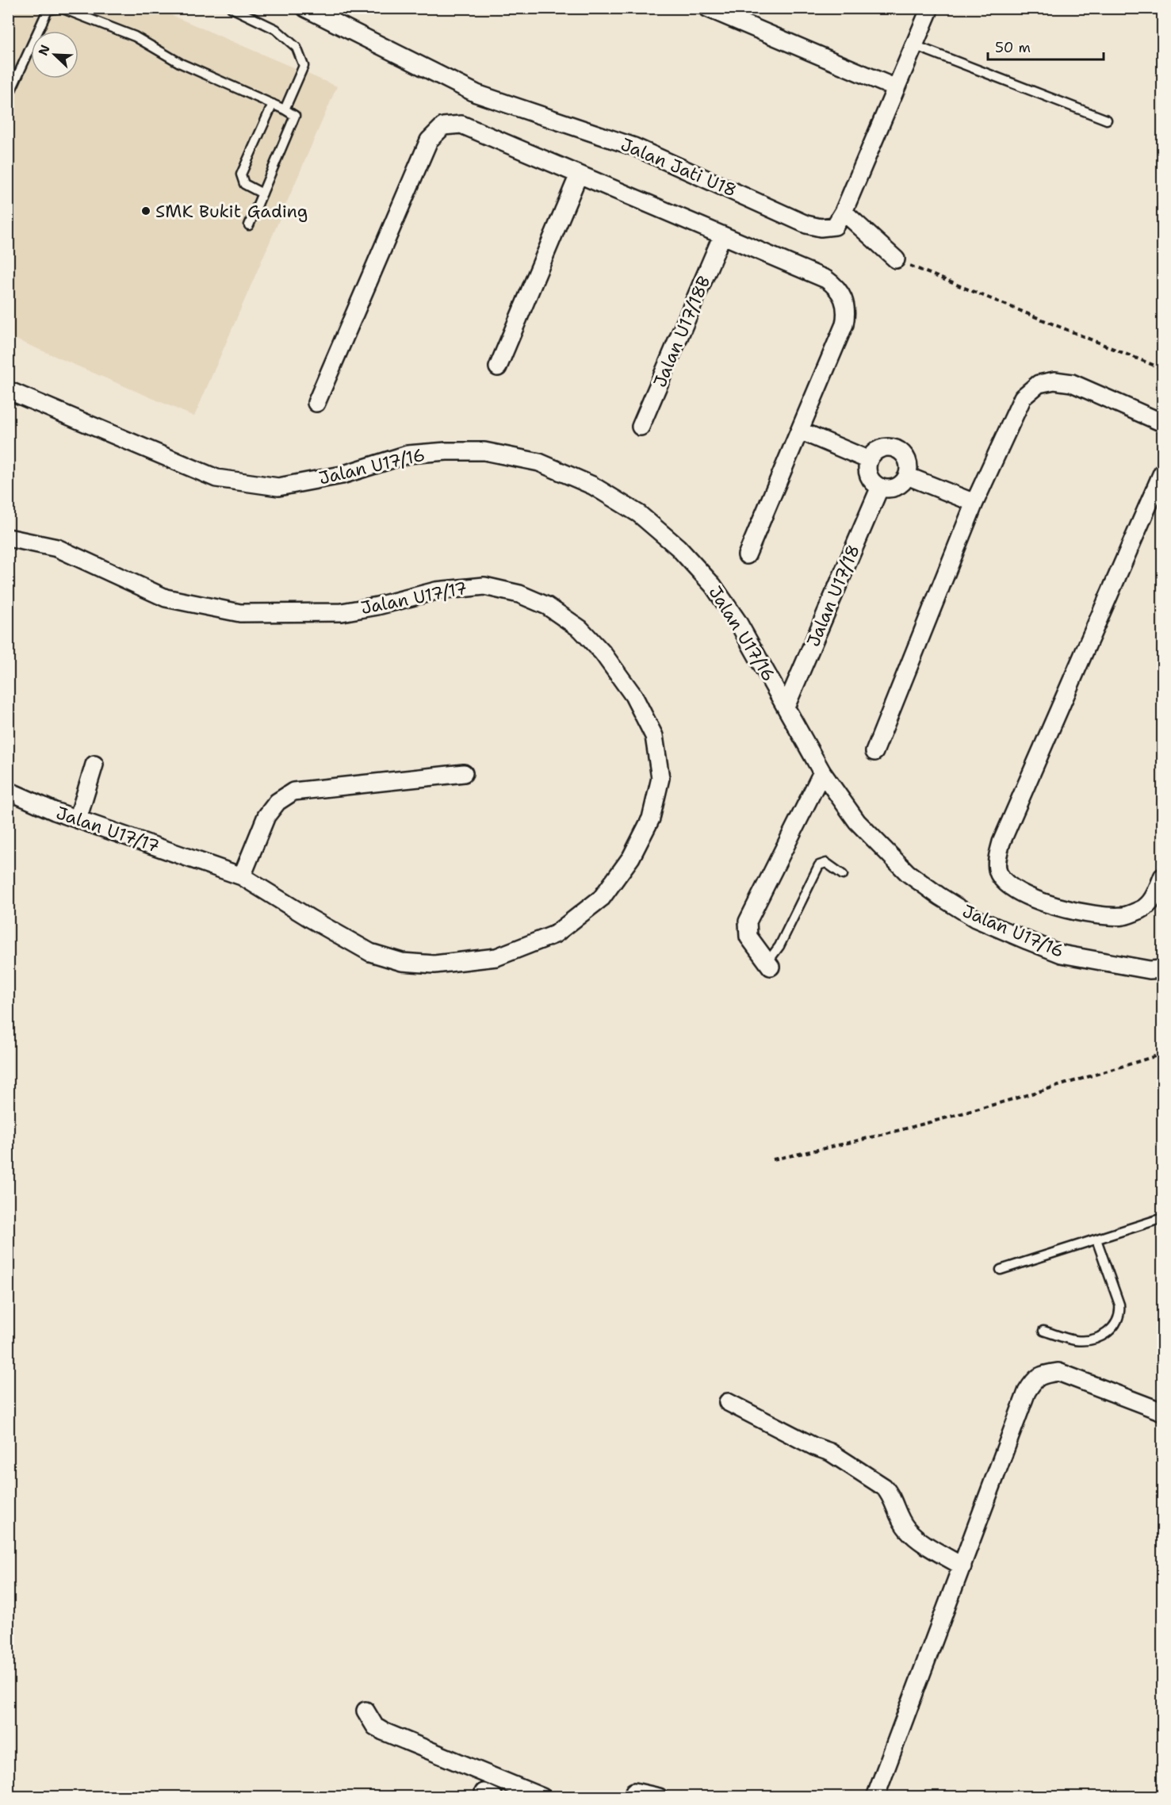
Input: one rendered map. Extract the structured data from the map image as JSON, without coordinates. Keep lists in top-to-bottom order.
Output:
{
  "streets": {
    "street": [
      "Jalan Jati U18",
      "Jalan U17/18B",
      "Jalan U17/16",
      "Jalan U17/18",
      "Jalan U17/17"
    ]
  },
  "crossings": [
    ["Jalan U17/16", "Jalan U17/18"]
  ],
  "places": ["SMK Bukit Gading"],
  "scale_bar": "50 m",
  "north": "top left"
}
